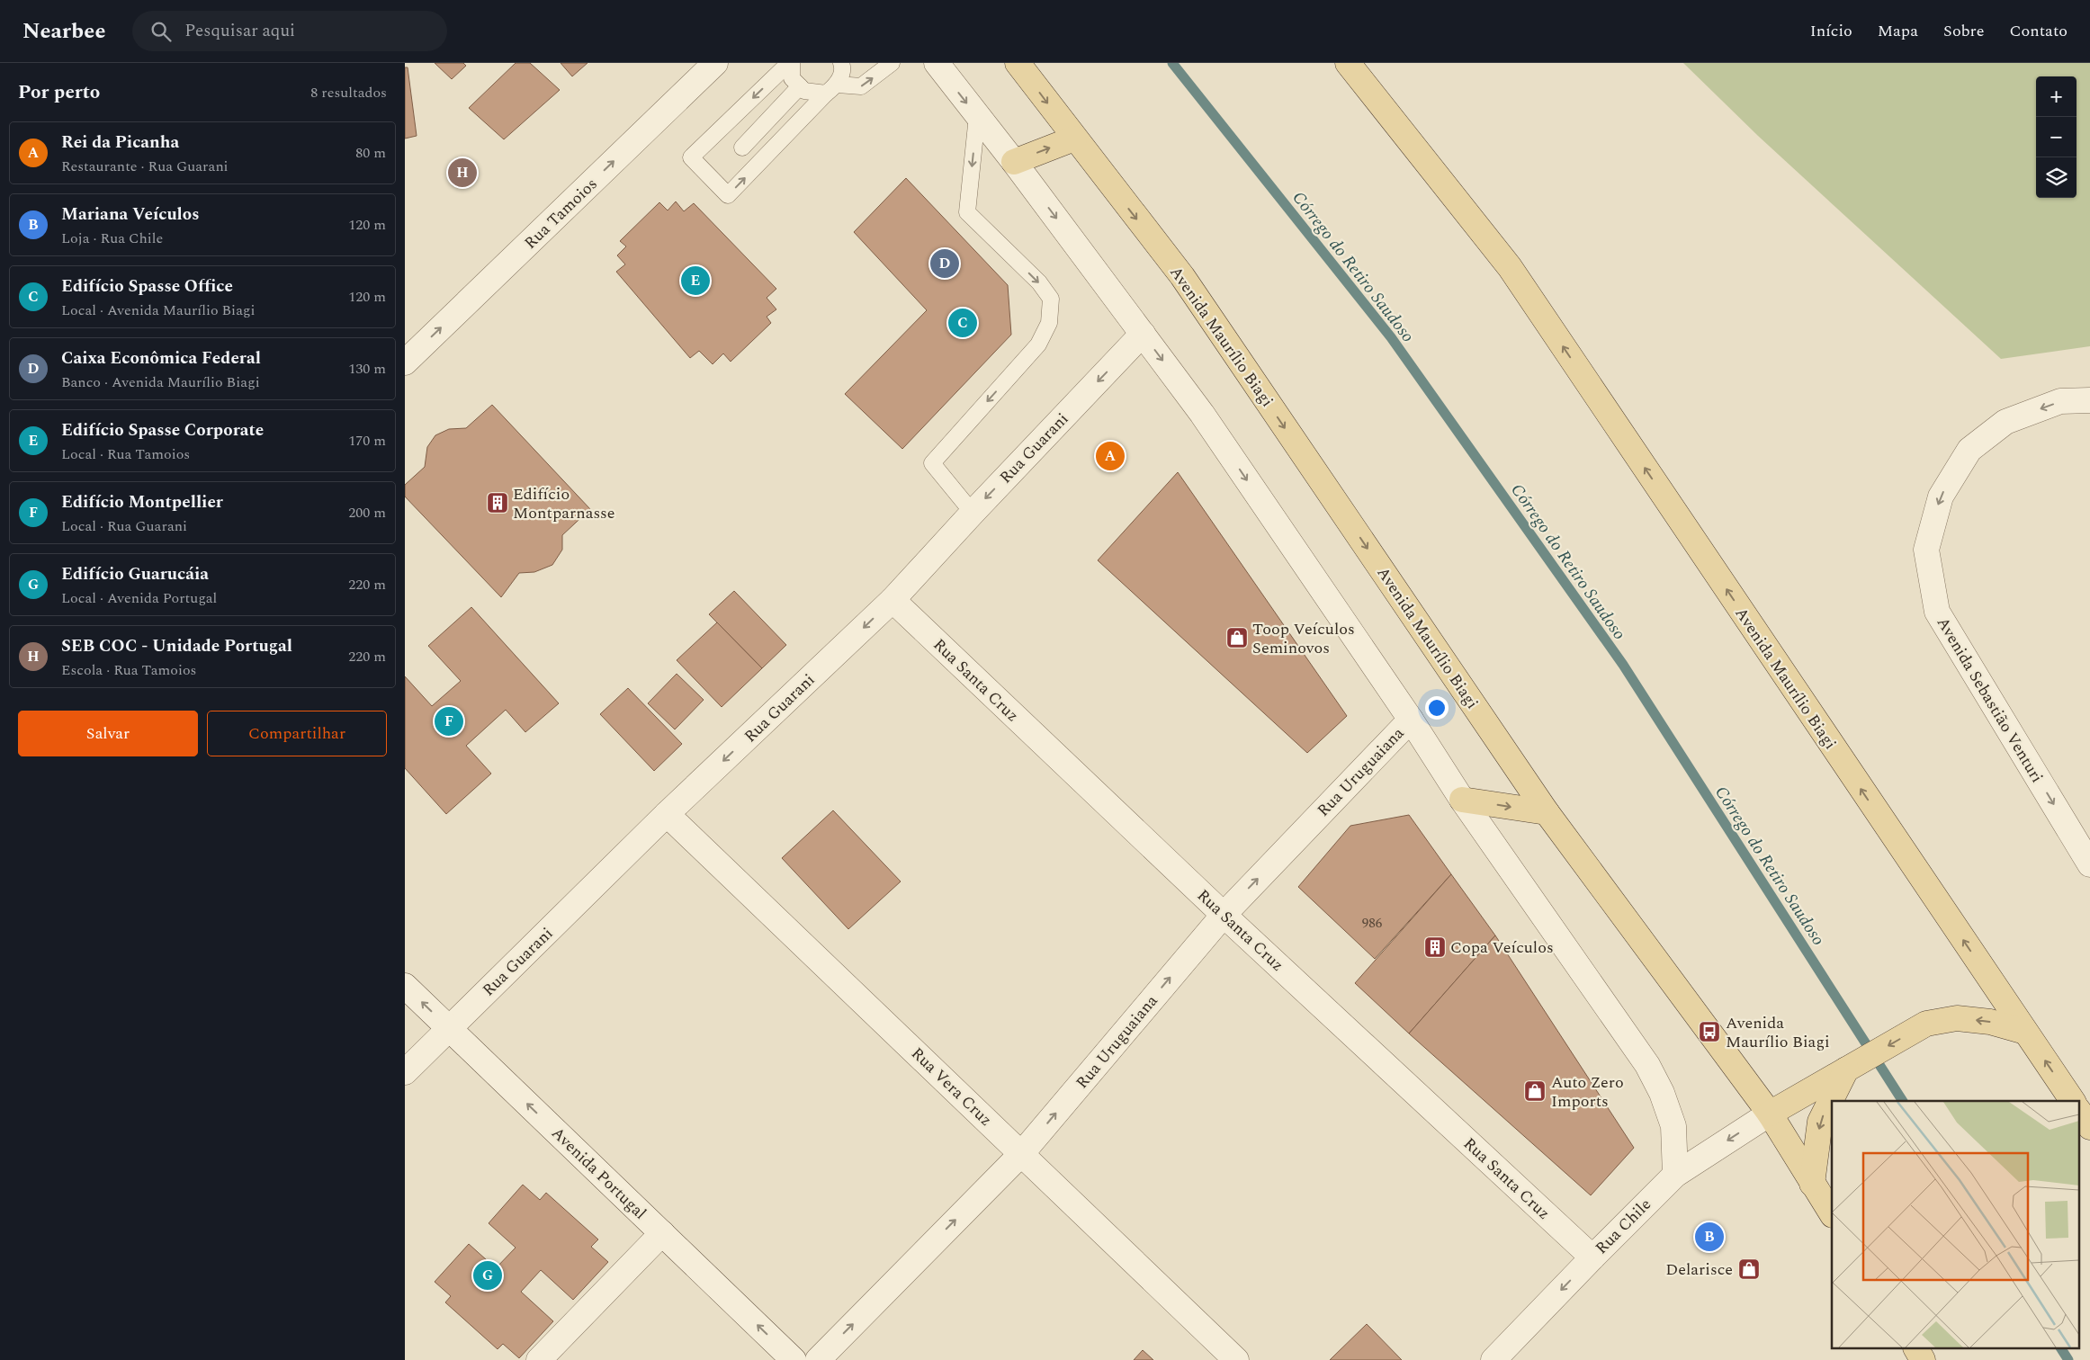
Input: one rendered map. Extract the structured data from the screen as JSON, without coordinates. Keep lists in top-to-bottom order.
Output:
{
  "streets": {
    "main road": ["Avenida Maurílio Biagi"],
    "street": [
      "Rua Tamoios",
      "Rua Guarani",
      "Rua Santa Cruz",
      "Avenida Sebastião Venturi",
      "Rua Uruguaiana",
      "Rua Vera Cruz",
      "Avenida Portugal",
      "Rua Chile"
    ]
  },
  "crossings": [
    ["Avenida Maurílio Biagi", "Rua Chile"],
    ["Rua Guarani", "Rua Santa Cruz"],
    ["Rua Guarani", "Rua Vera Cruz"],
    ["Rua Guarani", "Avenida Portugal"],
    ["Rua Santa Cruz", "Rua Uruguaiana"],
    ["Rua Santa Cruz", "Rua Chile"],
    ["Rua Uruguaiana", "Rua Vera Cruz"]
  ],
  "one_way": [
    "Rua Tamoios",
    "Rua Guarani",
    "Rua Uruguaiana",
    "Avenida Portugal",
    "Rua Chile"
  ],
  "water": ["Córrego do Retiro Saudoso"],
  "places": {
    "building": ["Edifício Montparnasse", "Copa Veículos"],
    "shop": ["Toop Veículos Seminovos", "Auto Zero Imports", "Delarisce"],
    "bus stop": ["Avenida Maurílio Biagi"]
  },
  "house_numbers": ["986"],
  "page": {
    "header": "Nearbee",
    "search": "Pesquisar aqui",
    "nav": [
      "Início",
      "Mapa",
      "Sobre",
      "Contato"
    ],
    "heading": ["Por perto", "8 resultados"],
    "map_buttons": ["+", "−"],
    "list": [
      {
        "mark": "A",
        "name": "Rei da Picanha",
        "note": "Restaurante · Rua Guarani",
        "value": "80 m"
      },
      {
        "mark": "B",
        "name": "Mariana Veículos",
        "note": "Loja · Rua Chile",
        "value": "120 m"
      },
      {
        "mark": "C",
        "name": "Edifício Spasse Office",
        "note": "Local · Avenida Maurílio Biagi",
        "value": "120 m"
      },
      {
        "mark": "D",
        "name": "Caixa Econômica Federal",
        "note": "Banco · Avenida Maurílio Biagi",
        "value": "130 m"
      },
      {
        "mark": "E",
        "name": "Edifício Spasse Corporate",
        "note": "Local · Rua Tamoios",
        "value": "170 m"
      },
      {
        "mark": "F",
        "name": "Edifício Montpellier",
        "note": "Local · Rua Guarani",
        "value": "200 m"
      },
      {
        "mark": "G",
        "name": "Edifício Guarucáia",
        "note": "Local · Avenida Portugal",
        "value": "220 m"
      },
      {
        "mark": "H",
        "name": "SEB COC - Unidade Portugal",
        "note": "Escola · Rua Tamoios",
        "value": "220 m"
      }
    ],
    "pins": [
      "H",
      "D",
      "E",
      "C",
      "A",
      "F",
      "B",
      "G"
    ],
    "buttons": ["Salvar", "Compartilhar"]
  }
}
